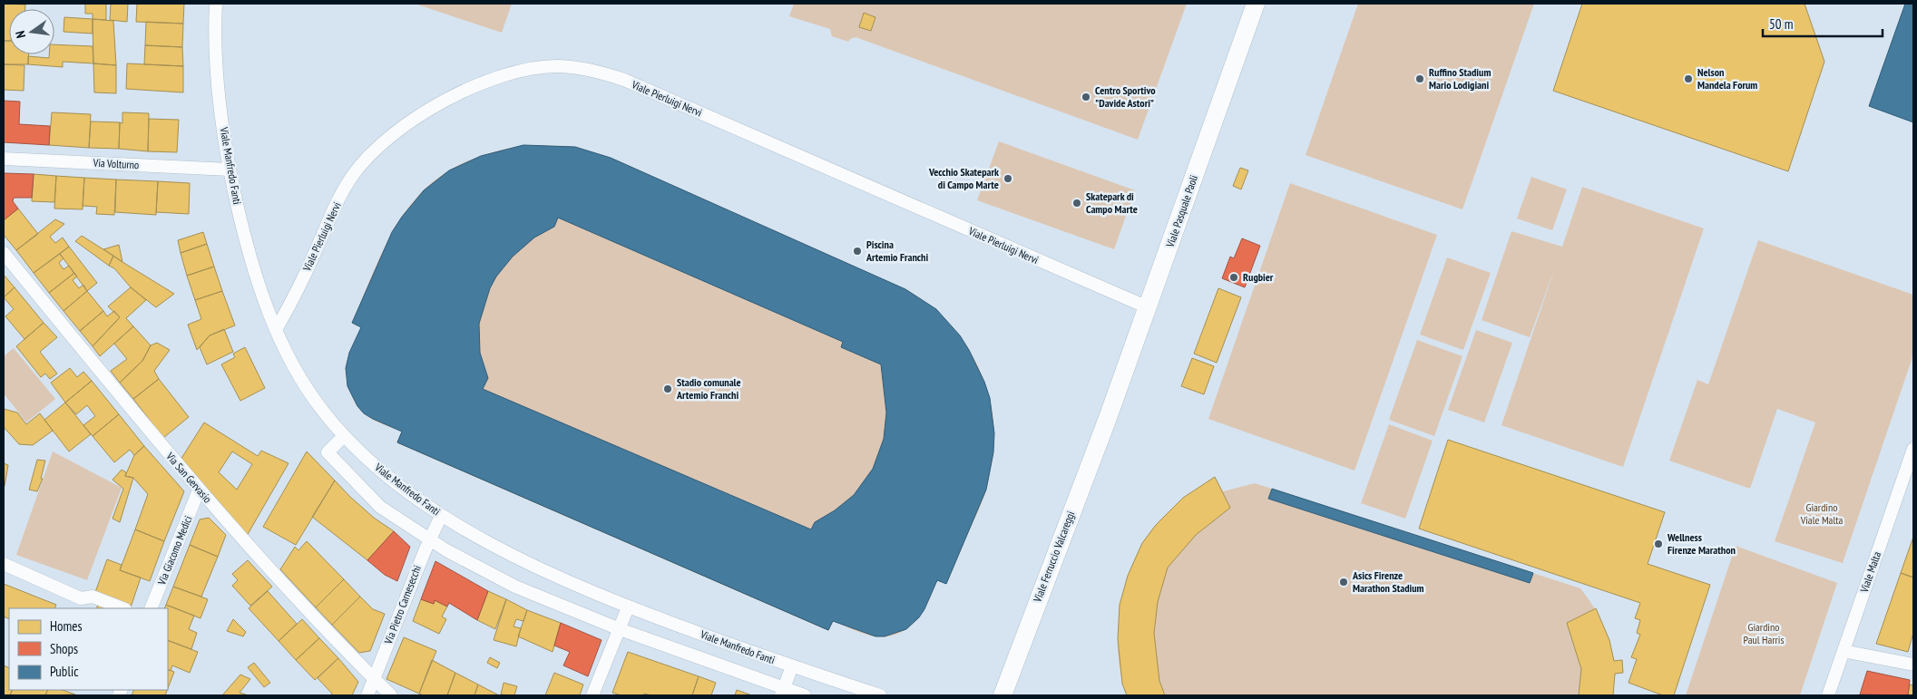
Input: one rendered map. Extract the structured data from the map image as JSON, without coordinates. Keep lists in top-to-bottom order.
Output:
{
  "streets": {
    "street": [
      "Viale Pierluigi Nervi",
      "Via Volturno",
      "Viale Manfredo Fanti",
      "Viale Pasquale Paoli",
      "Via San Gervasio",
      "Via Giacomo Medici",
      "Viale Ferruccio Valcareggi",
      "Viale Malta",
      "Via Pietro Carnesecchi"
    ]
  },
  "crossings": [
    ["Viale Pierluigi Nervi", "Viale Manfredo Fanti"],
    ["Viale Pierluigi Nervi", "Viale Pasquale Paoli"],
    ["Via Volturno", "Viale Manfredo Fanti"],
    ["Viale Manfredo Fanti", "Via Pietro Carnesecchi"],
    ["Viale Pasquale Paoli", "Viale Ferruccio Valcareggi"],
    ["Via San Gervasio", "Via Giacomo Medici"],
    ["Via San Gervasio", "Via Pietro Carnesecchi"]
  ],
  "parks": ["Giardino Viale Malta", "Giardino Paul Harris"],
  "places": [
    "Ruffino Stadium Mario Lodigiani",
    "Nelson Mandela Forum",
    "Centro Sportivo \"Davide Astori\"",
    "Vecchio Skatepark di Campo Marte",
    "Skatepark di Campo Marte",
    "Piscina Artemio Franchi",
    "Rugbier",
    "Stadio comunale Artemio Franchi",
    "Wellness Firenze Marathon",
    "Asics Firenze Marathon Stadium"
  ],
  "legend": ["Homes", "Shops", "Public"],
  "scale_bar": "50 m",
  "north": "left"
}
